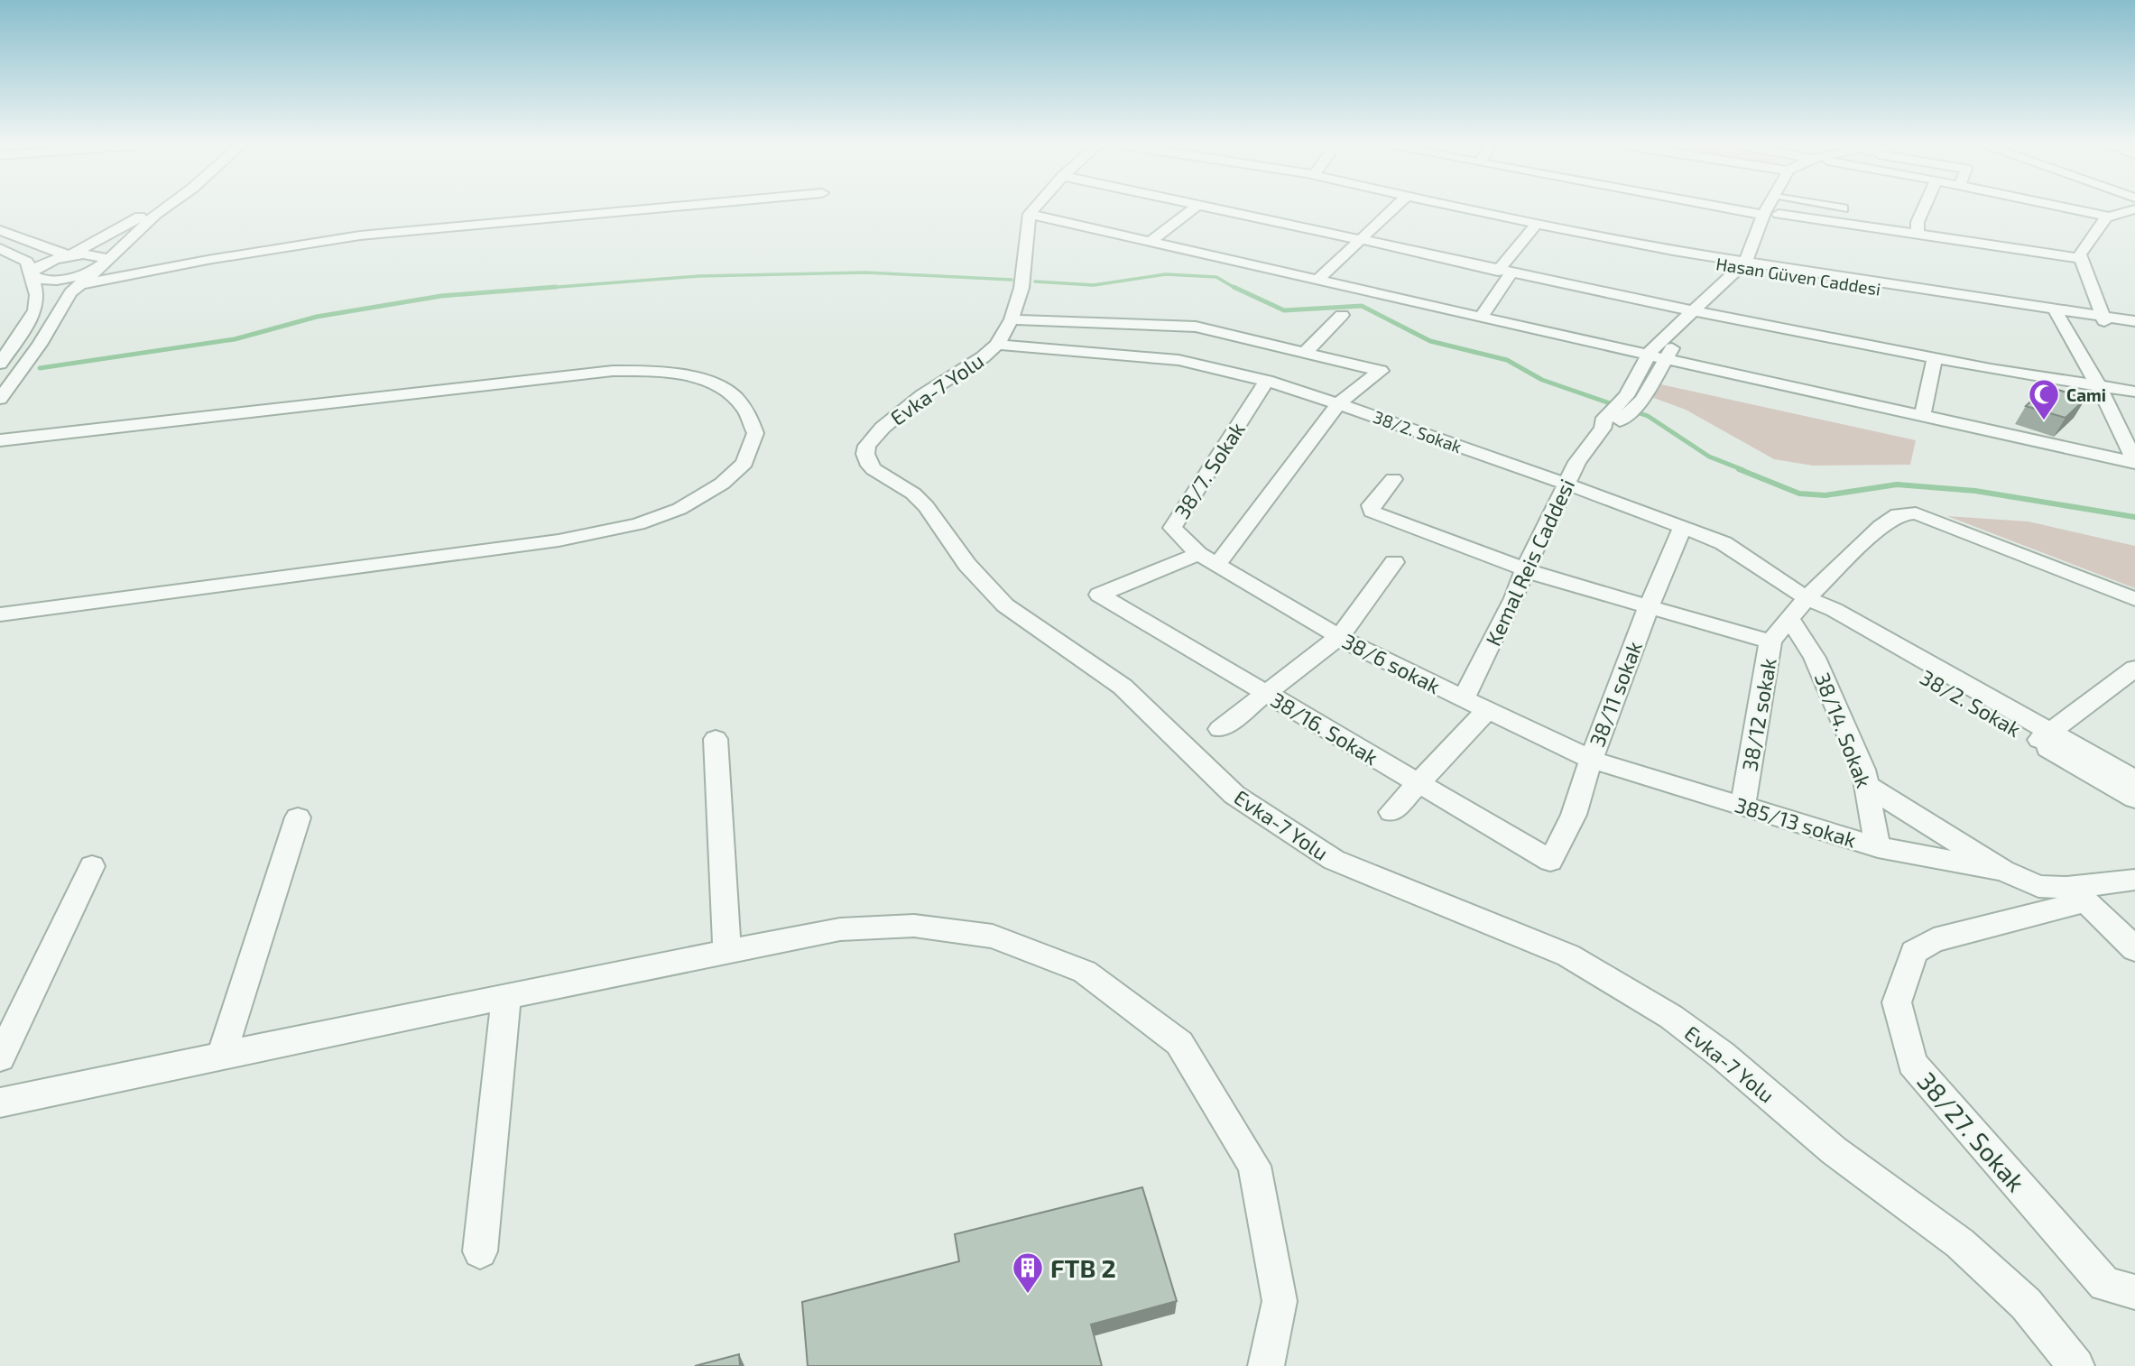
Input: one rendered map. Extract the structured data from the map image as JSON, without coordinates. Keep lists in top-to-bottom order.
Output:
{
  "streets": {
    "street": [
      "Hasan Güven Caddesi",
      "Evka-7 Yolu",
      "38/2. Sokak",
      "38/7. Sokak",
      "Kemal Reis Caddesi",
      "38/6 sokak",
      "38/11 sokak",
      "38/12 sokak",
      "38/16. Sokak",
      "38/14. Sokak",
      "385/13 sokak",
      "38/27. Sokak"
    ]
  },
  "crossings": [
    ["Hasan Güven Caddesi", "Kemal Reis Caddesi"],
    ["Evka-7 Yolu", "38/2. Sokak"],
    ["38/2. Sokak", "38/7. Sokak"],
    ["38/2. Sokak", "Kemal Reis Caddesi"],
    ["38/2. Sokak", "38/11 sokak"],
    ["38/2. Sokak", "38/12 sokak"],
    ["38/7. Sokak", "38/6 sokak"],
    ["38/7. Sokak", "38/16. Sokak"],
    ["Kemal Reis Caddesi", "38/6 sokak"],
    ["38/6 sokak", "38/11 sokak"],
    ["38/6 sokak", "38/16. Sokak"],
    ["38/6 sokak", "385/13 sokak"],
    ["38/11 sokak", "38/16. Sokak"],
    ["38/11 sokak", "385/13 sokak"],
    ["38/12 sokak", "38/14. Sokak"],
    ["38/12 sokak", "385/13 sokak"],
    ["38/14. Sokak", "385/13 sokak"],
    ["38/14. Sokak", "38/27. Sokak"],
    ["385/13 sokak", "38/27. Sokak"]
  ],
  "places": {
    "mosque": ["Cami"],
    "building": ["FTB 2"]
  }
}
